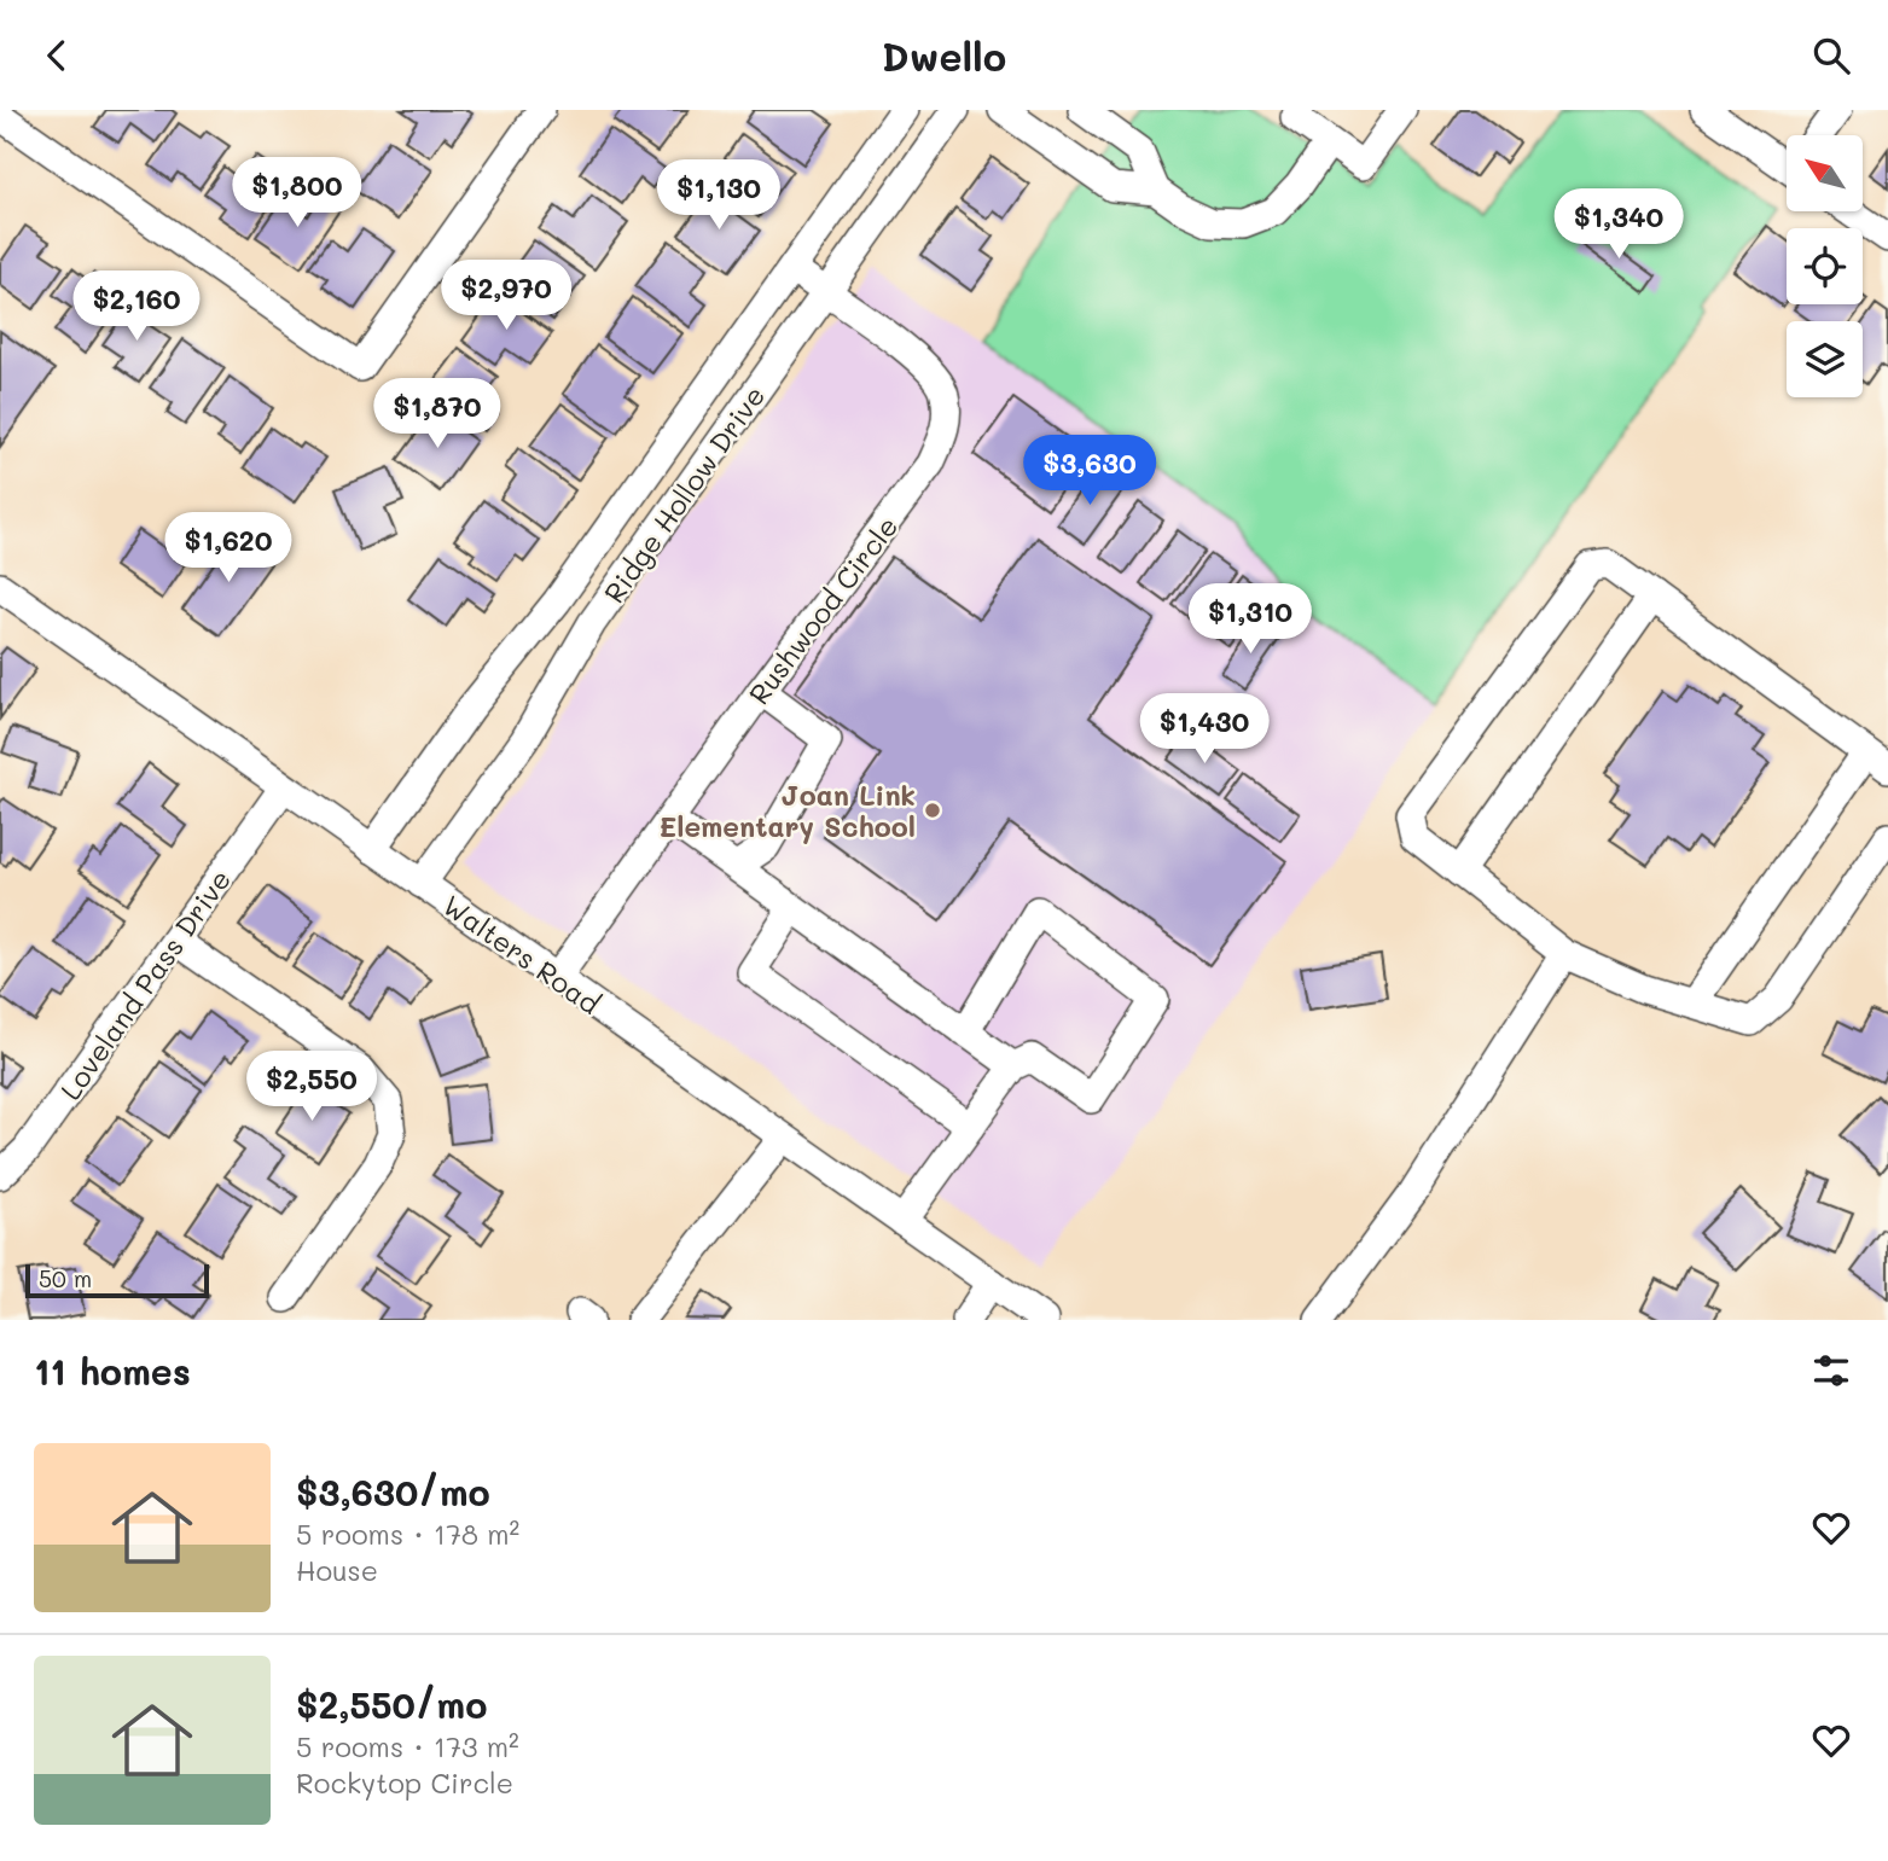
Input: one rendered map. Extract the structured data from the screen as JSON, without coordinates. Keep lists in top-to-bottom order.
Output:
{
  "streets": {
    "street": [
      "Ridge Hollow Drive",
      "Rushwood Circle",
      "Walters Road",
      "Loveland Pass Drive"
    ]
  },
  "crossings": [
    ["Ridge Hollow Drive", "Rushwood Circle"],
    ["Ridge Hollow Drive", "Walters Road"],
    ["Rushwood Circle", "Walters Road"],
    ["Walters Road", "Loveland Pass Drive"]
  ],
  "places": ["Joan Link Elementary School"],
  "scale_bar": "50 m",
  "north": "top left",
  "page": {
    "header": "Dwello",
    "price": [
      "$1,800",
      "$1,130",
      "$1,340",
      "$2,970",
      "$2,160",
      "$1,870",
      "$3,630",
      "$1,620",
      "$1,310",
      "$1,430",
      "$2,550"
    ],
    "scale": "50 m",
    "heading": "11 homes",
    "list": [
      {
        "name": "$3,630/mo",
        "note": "5 rooms · 178 m² · House"
      },
      {
        "name": "$2,550/mo",
        "note": "5 rooms · 173 m² · Rockytop Circle"
      }
    ]
  }
}
